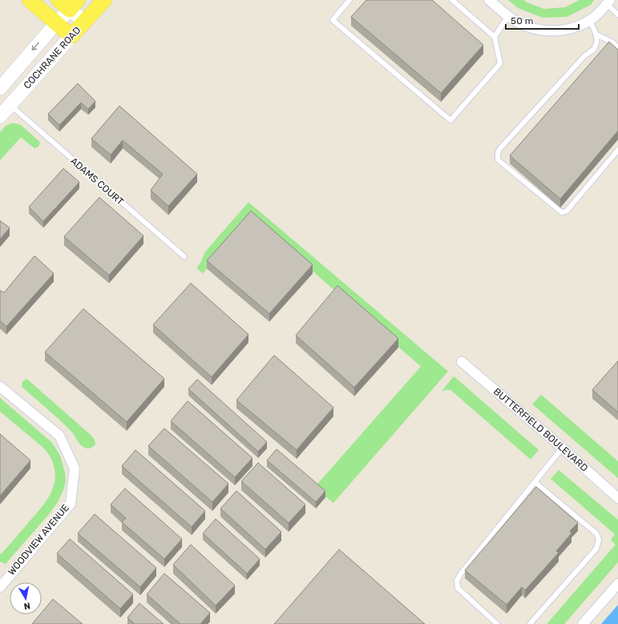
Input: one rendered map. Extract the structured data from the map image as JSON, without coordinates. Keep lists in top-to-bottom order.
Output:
{
  "streets": {
    "main road": ["COCHRANE ROAD"],
    "street": ["BUTTERFIELD BOULEVARD", "WOODVIEW AVENUE"],
    "lane": ["ADAMS COURT"]
  },
  "crossings": [
    ["COCHRANE ROAD", "ADAMS COURT"]
  ],
  "scale_bar": "50 m",
  "north": "bottom"
}
